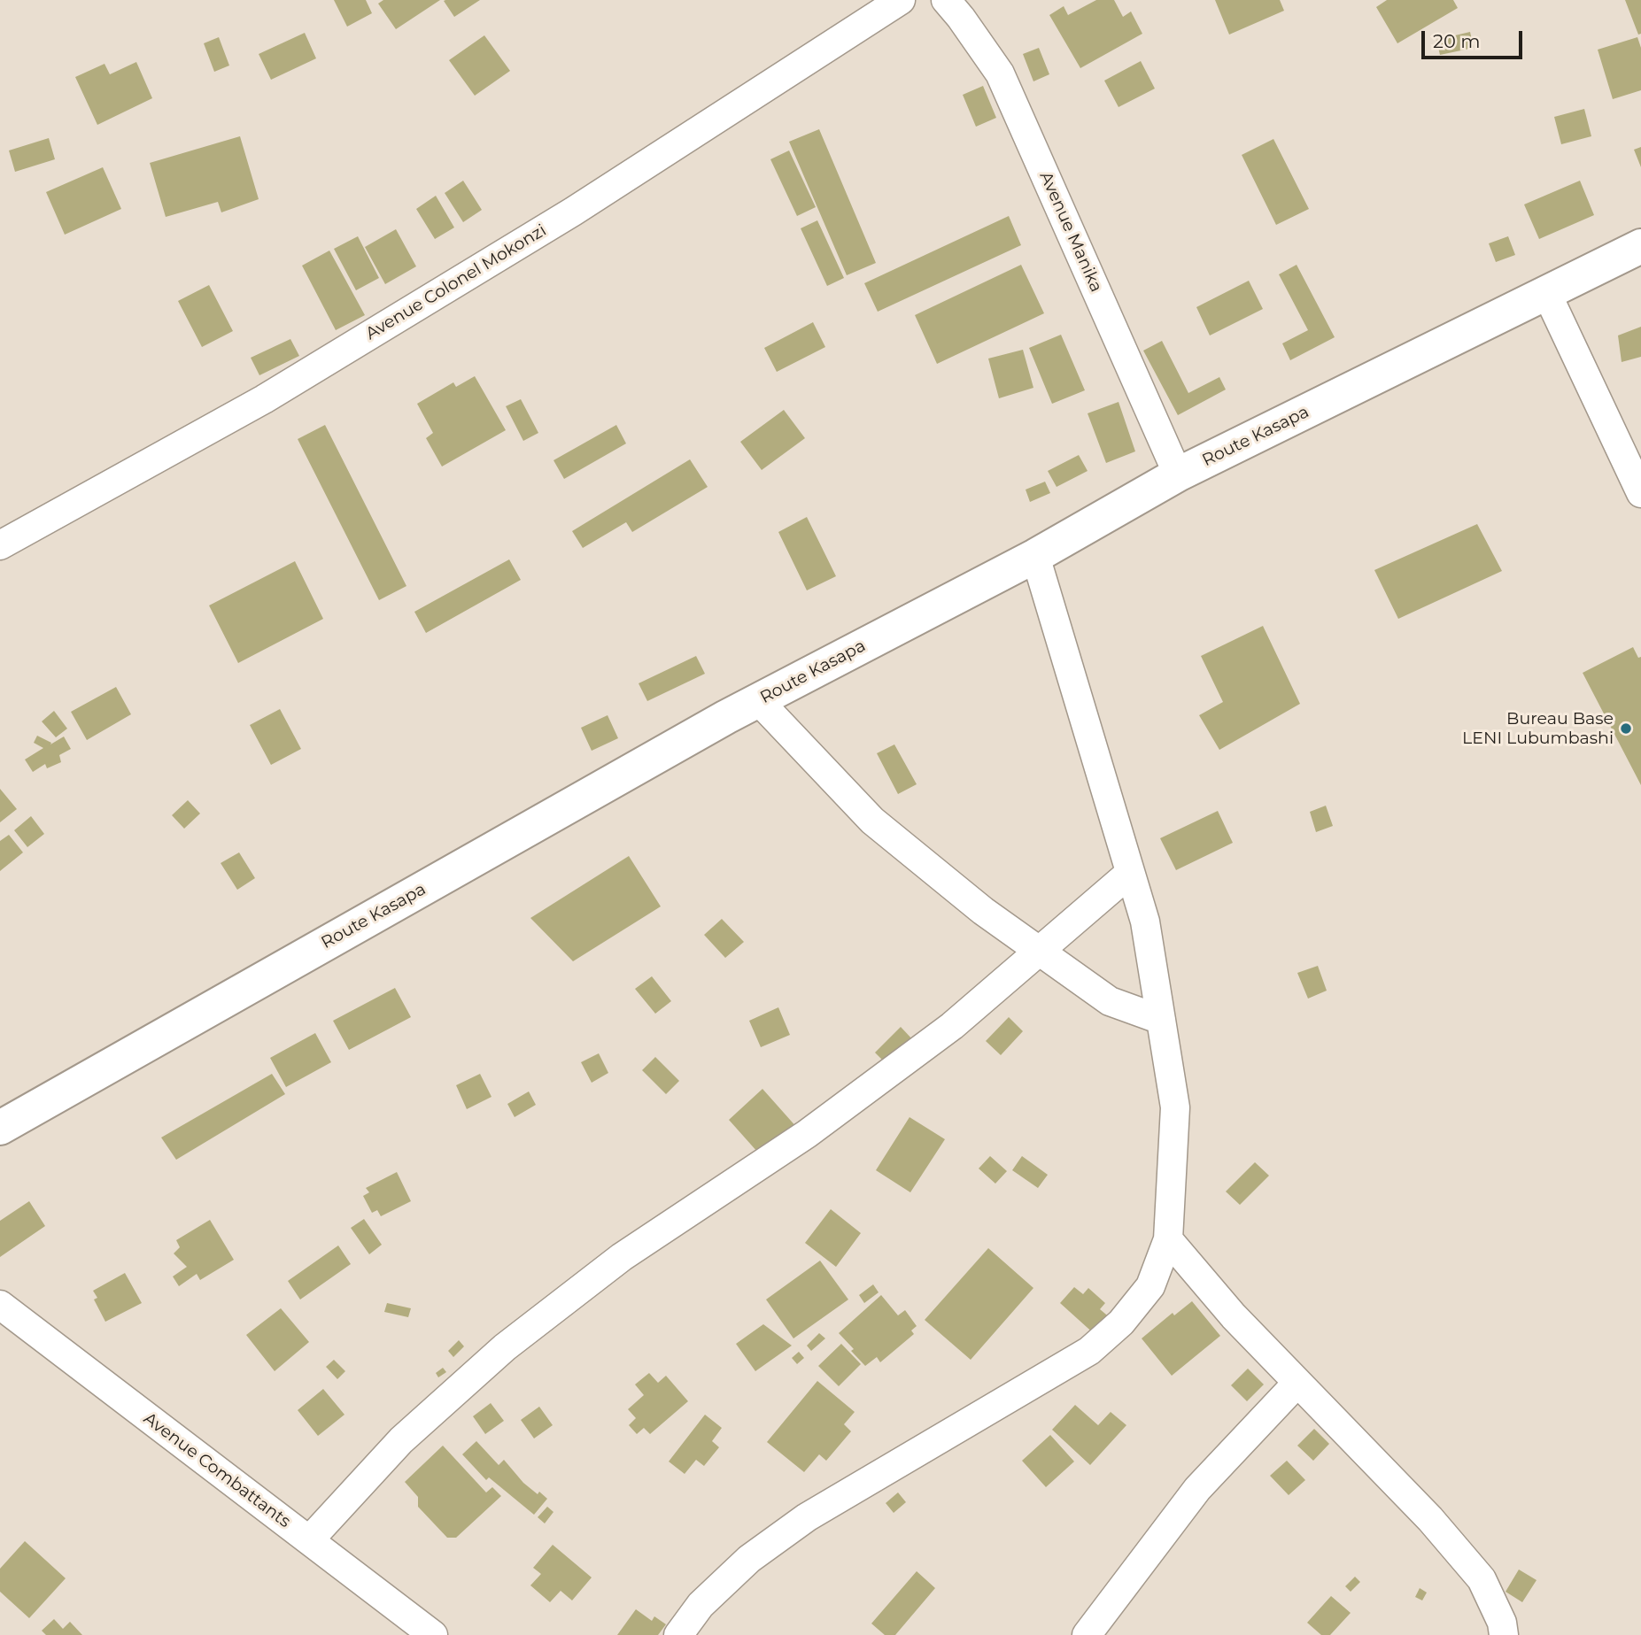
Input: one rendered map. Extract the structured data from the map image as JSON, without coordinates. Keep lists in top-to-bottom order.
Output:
{
  "streets": {
    "main road": ["Route Kasapa"],
    "street": ["Avenue Manika", "Avenue Colonel Mokonzi", "Avenue Combattants"]
  },
  "crossings": [
    ["Avenue Manika", "Route Kasapa"]
  ],
  "places": ["Bureau Base LENI Lubumbashi"],
  "scale_bar": "20 m"
}
